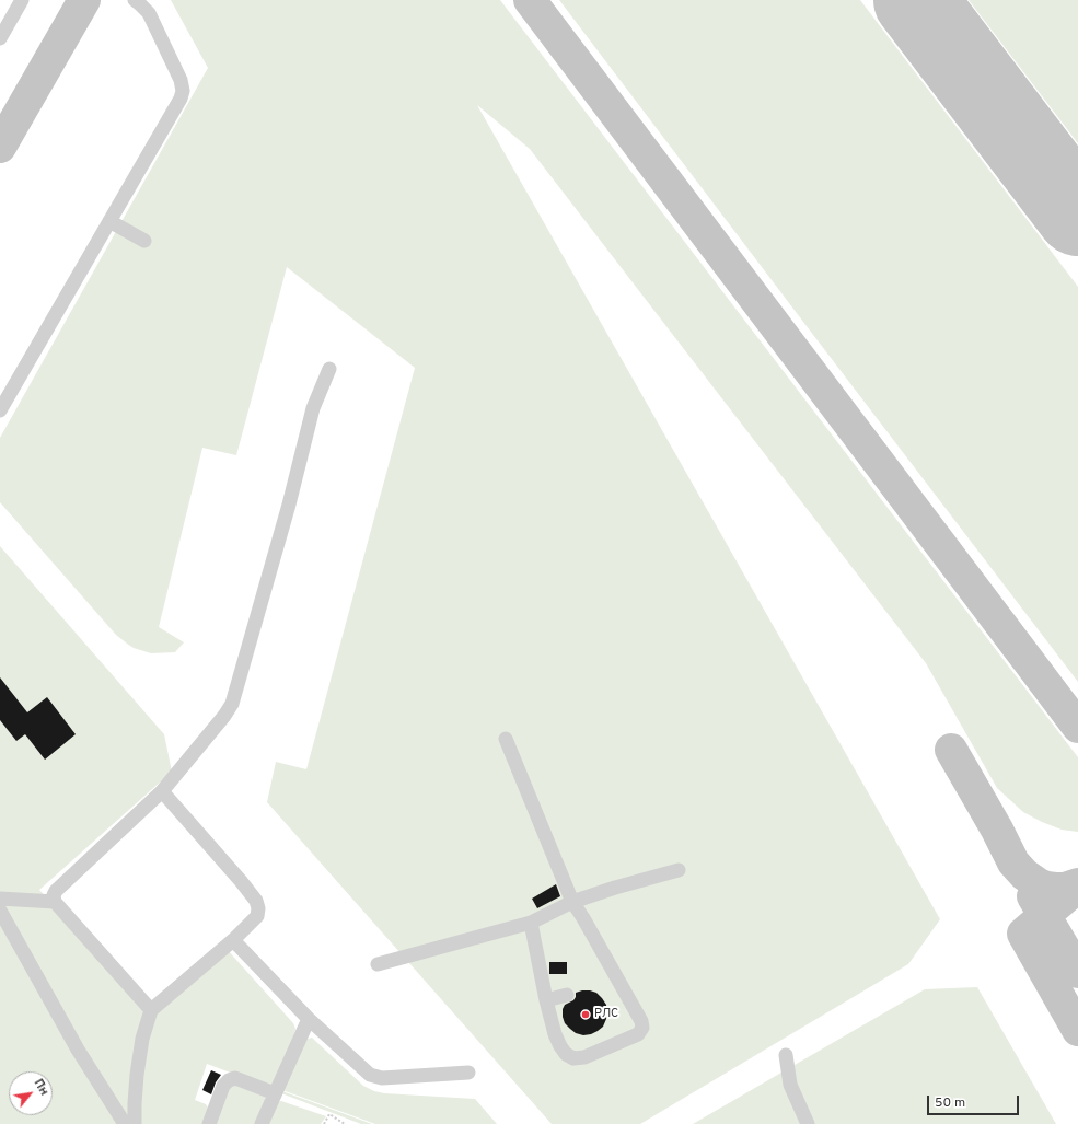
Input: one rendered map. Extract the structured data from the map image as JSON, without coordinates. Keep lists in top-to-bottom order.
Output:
{
  "places": ["РЛС"],
  "scale_bar": "50 m",
  "north": "top right"
}
